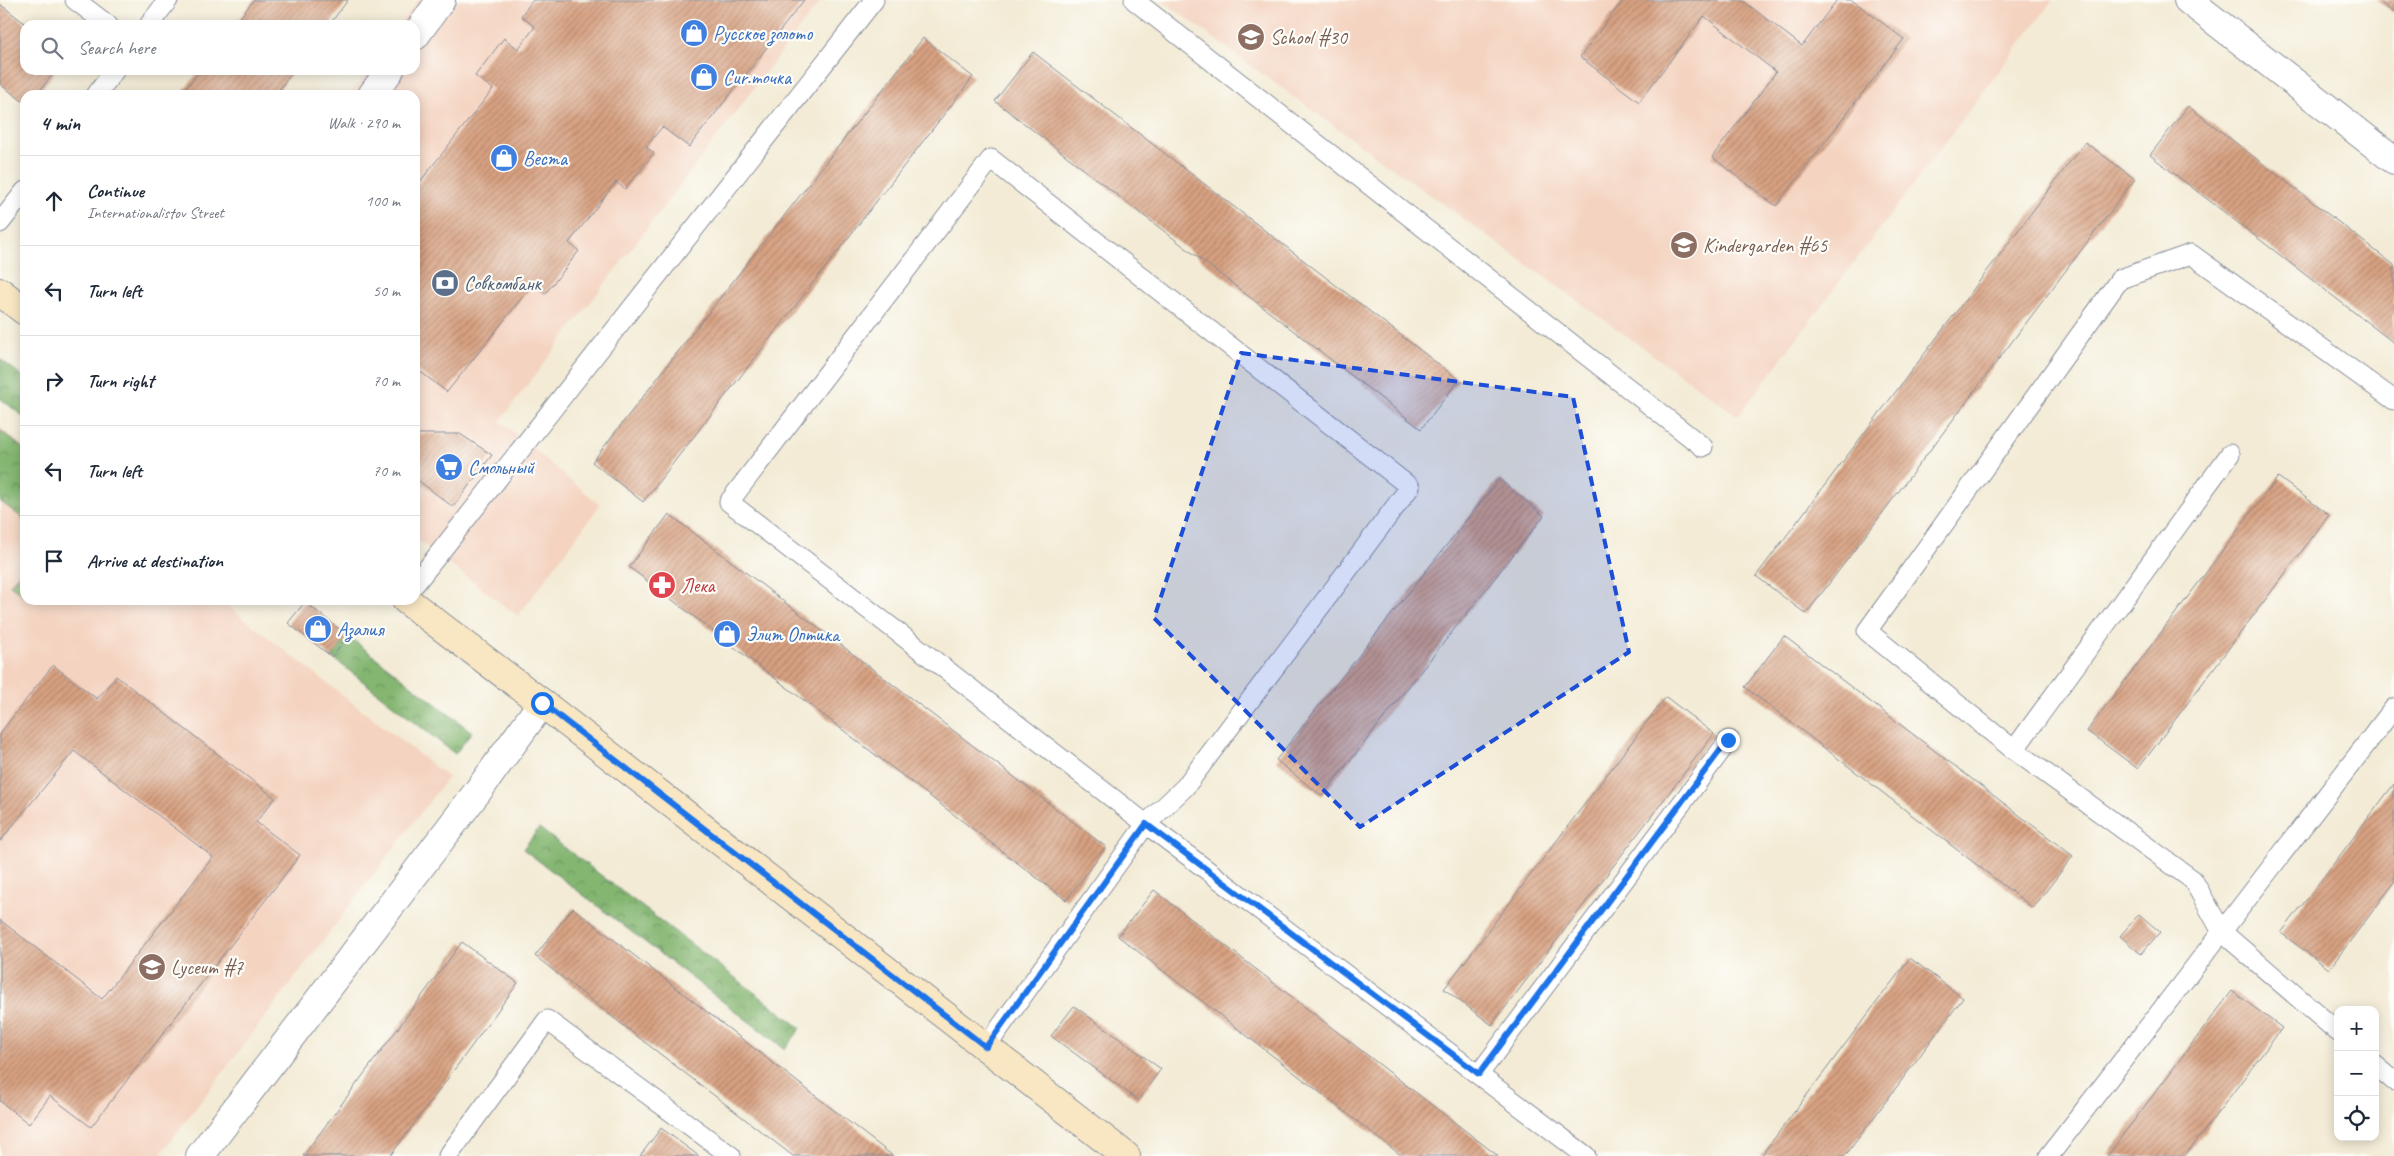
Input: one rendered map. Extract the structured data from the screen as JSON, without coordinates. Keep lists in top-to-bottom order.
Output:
{
  "places": {
    "shop": [
      "Русское золото",
      "Cur.точка",
      "Веста",
      "Азалия",
      "Элит Оптика"
    ],
    "school or university": ["School #30", "Kindergarden #65", "Lyceum #7"],
    "bank": ["Совкомбанк"],
    "supermarket": ["Смольный"],
    "pharmacy": ["Лека"]
  },
  "page": {
    "search": "Search here",
    "heading": ["4 min", "Walk · 290 m"],
    "list": [
      ["Continue", "Internationalistov Street", "100 m"],
      ["Turn left", "50 m"],
      ["Turn right", "70 m"],
      ["Turn left", "70 m"],
      "Arrive at destination"
    ],
    "map_buttons": ["+", "−"]
  }
}
